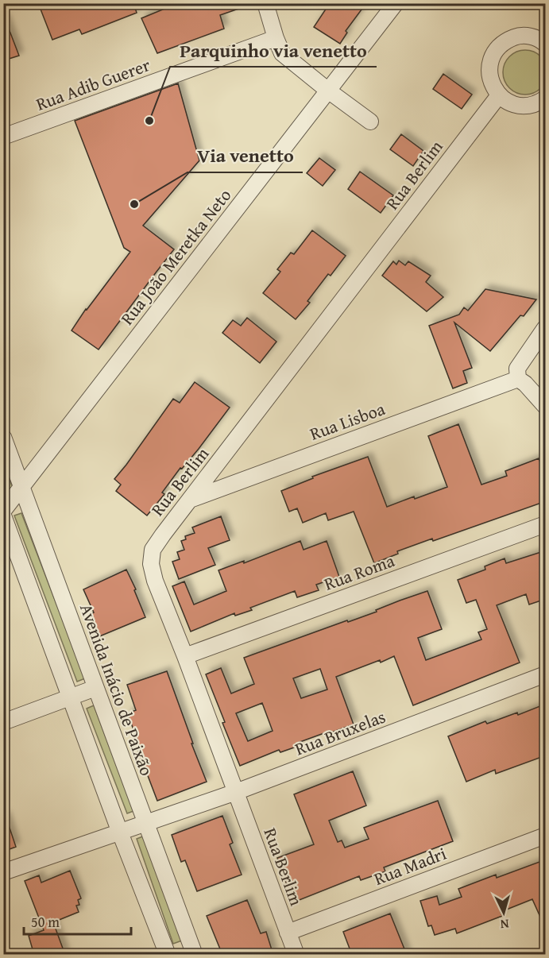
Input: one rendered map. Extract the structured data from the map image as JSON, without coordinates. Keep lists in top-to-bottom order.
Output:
{
  "streets": {
    "street": [
      "Rua Adib Guerer",
      "Rua Berlim",
      "Rua João Meretka Neto",
      "Rua Lisboa",
      "Rua Roma",
      "Avenida Inácio de Paixão",
      "Rua Bruxelas",
      "Rua Madri"
    ]
  },
  "crossings": [
    ["Rua Berlim", "Rua Lisboa"],
    ["Rua Berlim", "Rua Roma"],
    ["Rua Berlim", "Rua Bruxelas"],
    ["Rua Berlim", "Rua Madri"],
    ["Rua João Meretka Neto", "Avenida Inácio de Paixão"],
    ["Avenida Inácio de Paixão", "Rua Bruxelas"]
  ],
  "places": ["Parquinho via venetto", "Via venetto"],
  "scale_bar": "50 m",
  "north": "bottom"
}
